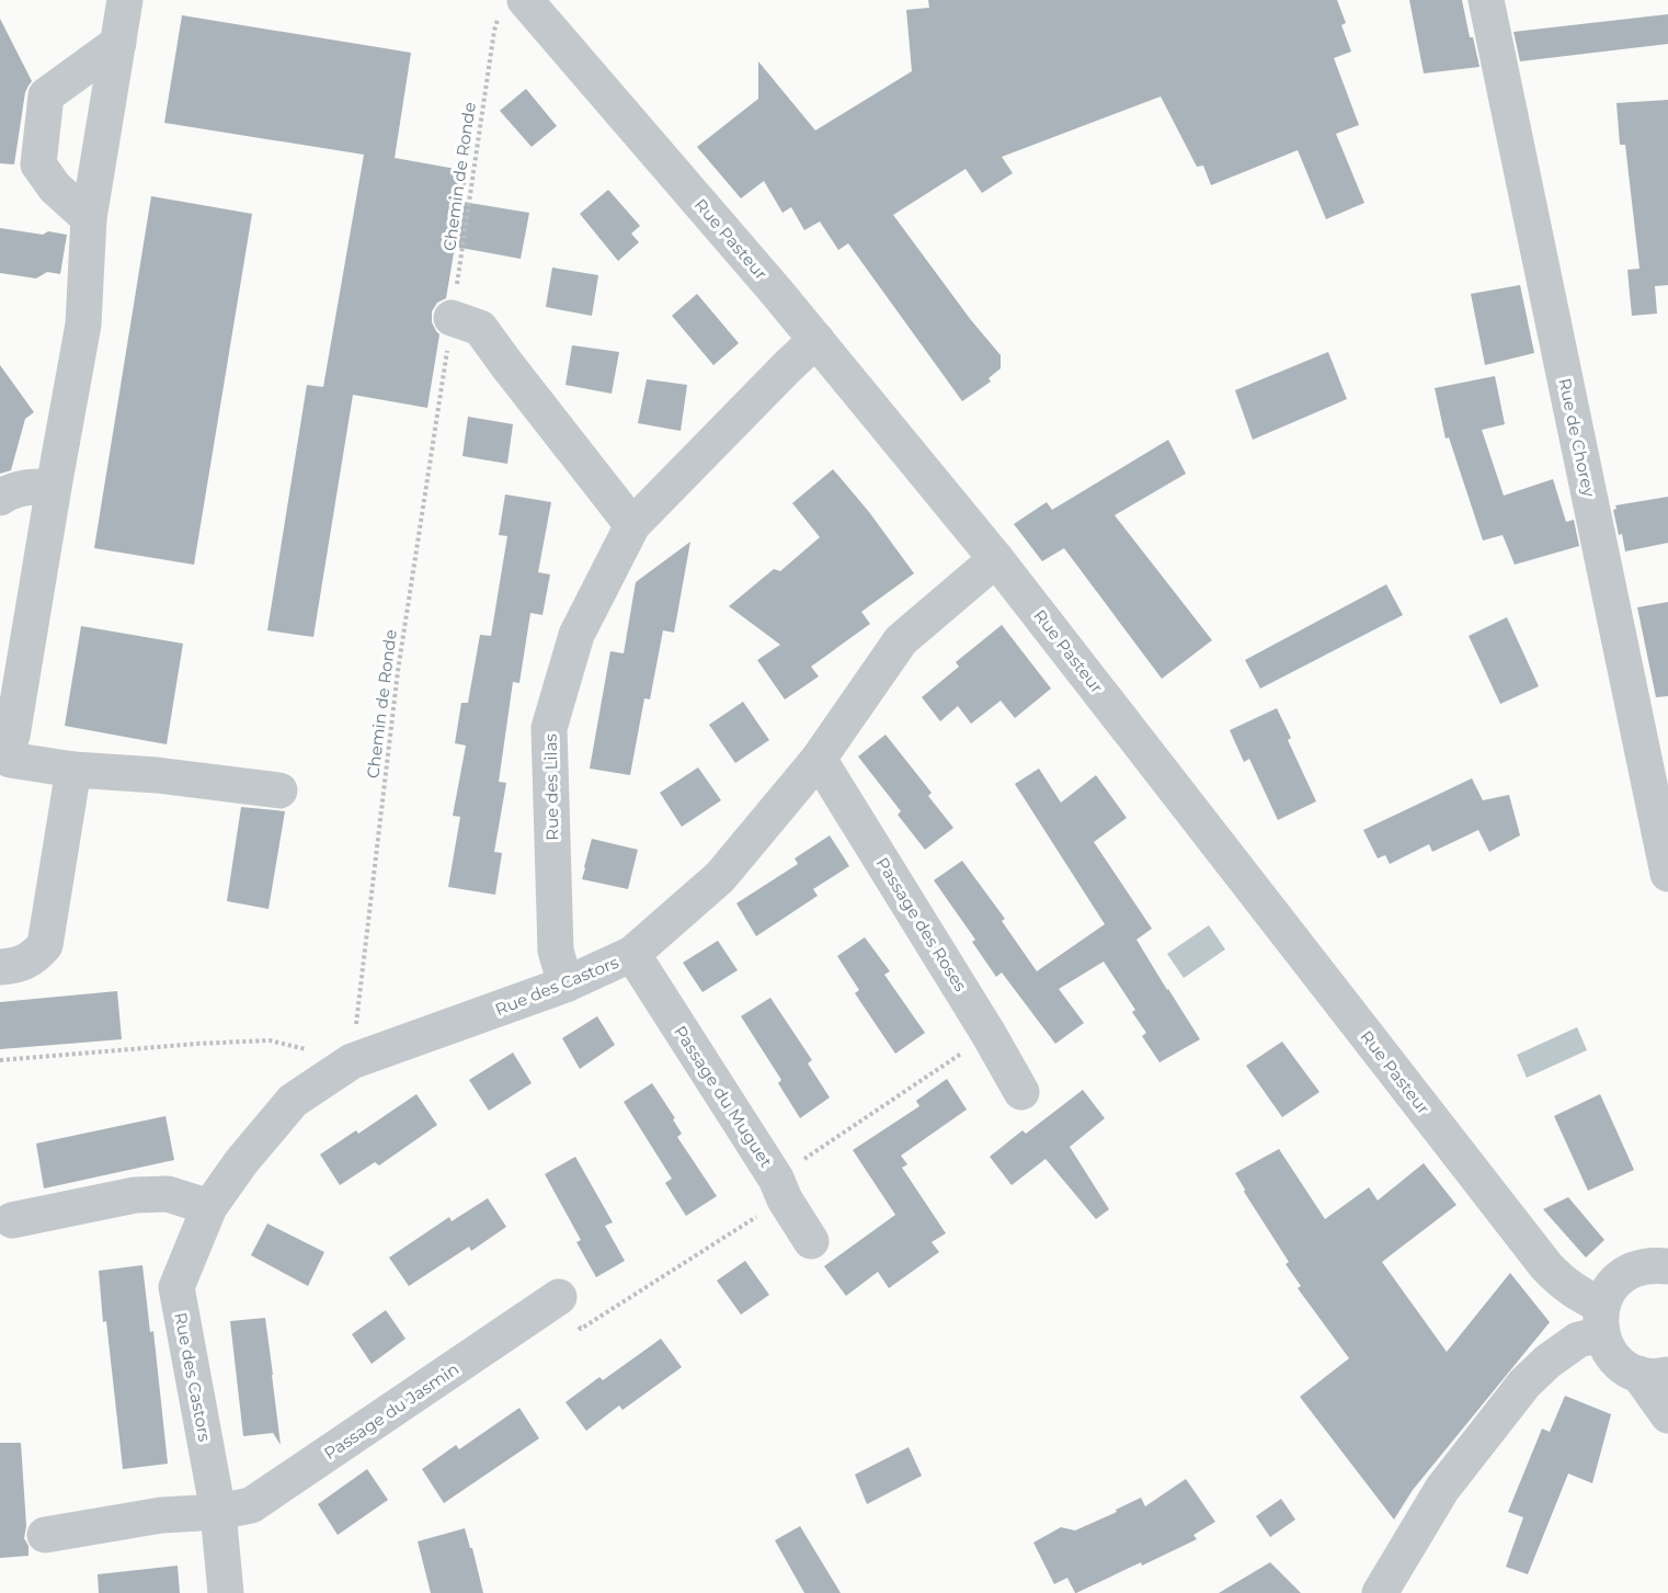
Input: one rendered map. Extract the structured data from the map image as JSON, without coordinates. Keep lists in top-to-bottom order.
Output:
{
  "streets": {
    "street": [
      "Rue Pasteur",
      "Rue de Chorey",
      "Rue des Lilas",
      "Passage des Roses",
      "Rue des Castors",
      "Passage du Muguet",
      "Passage du Jasmin"
    ],
    "path": ["Chemin de Ronde"]
  },
  "crossings": [
    ["Chemin de Ronde", "Rue Pasteur"],
    ["Chemin de Ronde", "Rue des Castors"],
    ["Rue Pasteur", "Rue des Lilas"],
    ["Rue Pasteur", "Rue des Castors"],
    ["Rue des Lilas", "Rue des Castors"],
    ["Passage des Roses", "Rue des Castors"],
    ["Rue des Castors", "Passage du Muguet"],
    ["Rue des Castors", "Passage du Jasmin"]
  ]
}
